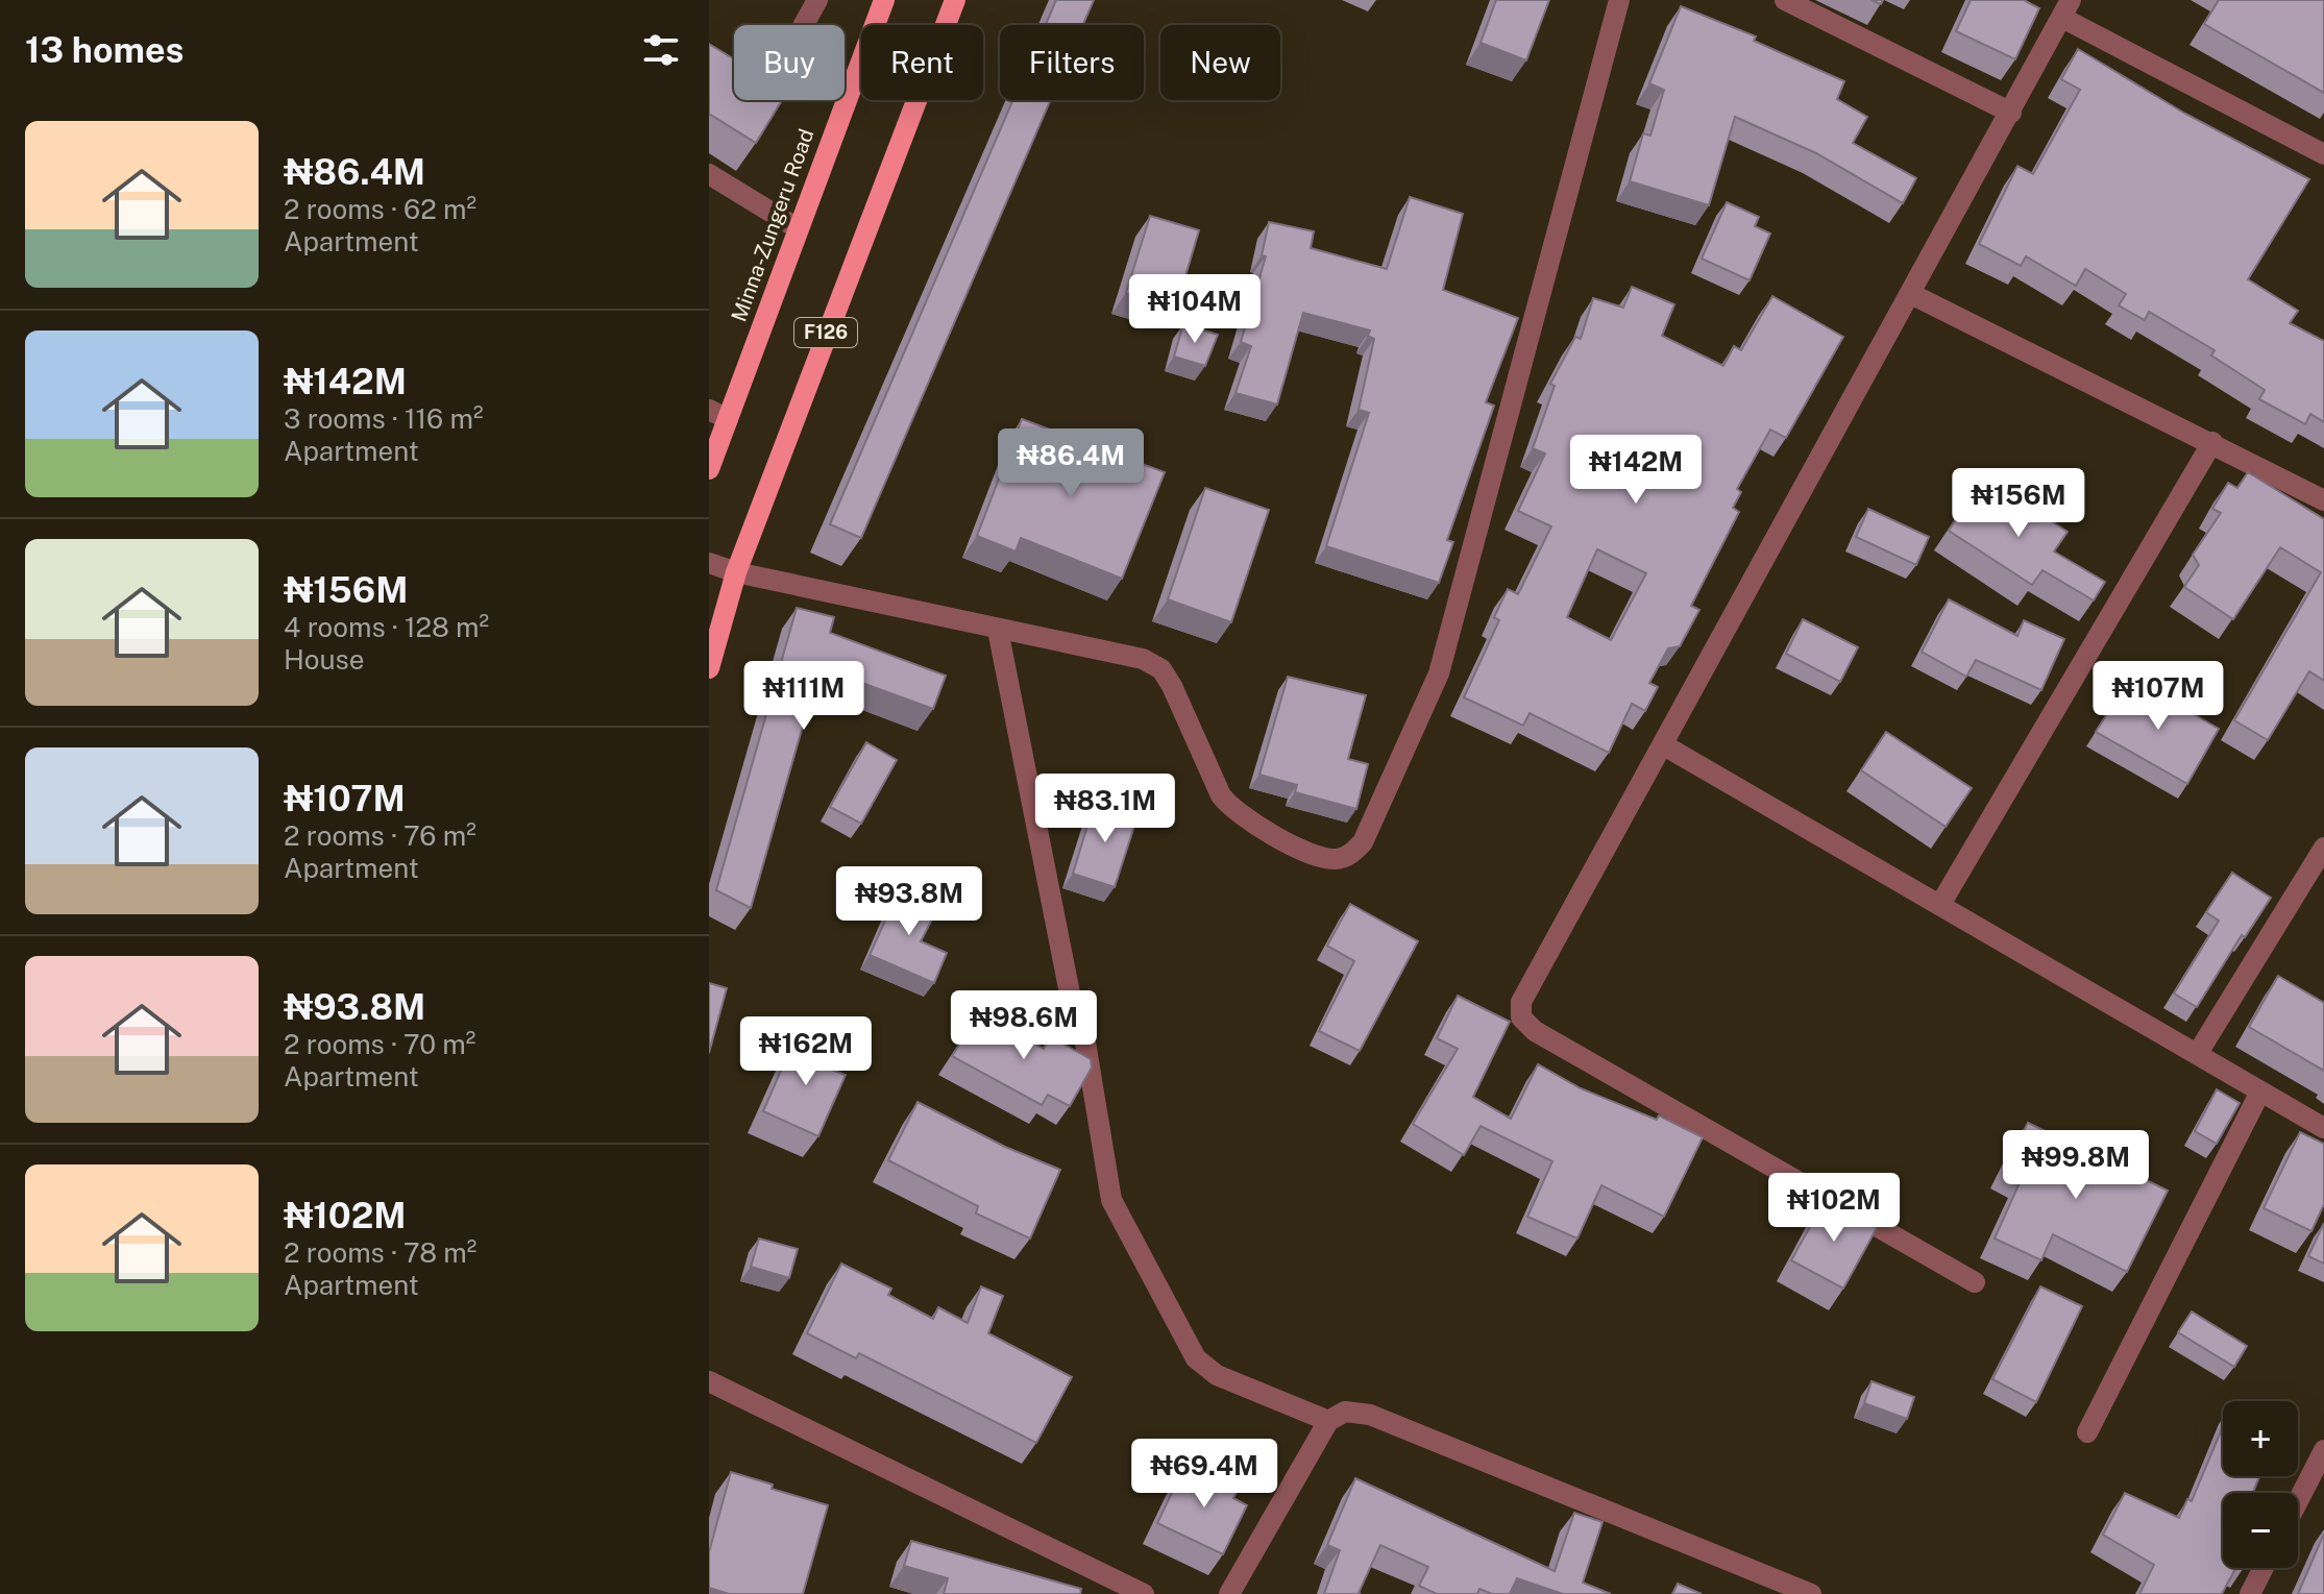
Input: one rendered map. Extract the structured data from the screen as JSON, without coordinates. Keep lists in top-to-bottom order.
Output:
{
  "streets": {
    "main road": ["Minna-Zungeru Road", "F126"]
  },
  "page": {
    "heading": "13 homes",
    "chip": [
      "Buy",
      "Rent",
      "Filters",
      "New"
    ],
    "list": [
      {
        "name": "₦86.4M",
        "note": "2 rooms · 62 m² · Apartment"
      },
      {
        "name": "₦142M",
        "note": "3 rooms · 116 m² · Apartment"
      },
      {
        "name": "₦156M",
        "note": "4 rooms · 128 m² · House"
      },
      {
        "name": "₦107M",
        "note": "2 rooms · 76 m² · Apartment"
      },
      {
        "name": "₦93.8M",
        "note": "2 rooms · 70 m² · Apartment"
      },
      {
        "name": "₦102M",
        "note": "2 rooms · 78 m² · Apartment"
      }
    ],
    "price": [
      "₦104M",
      "₦86.4M",
      "₦142M",
      "₦156M",
      "₦111M",
      "₦107M",
      "₦83.1M",
      "₦93.8M",
      "₦98.6M",
      "₦162M",
      "₦99.8M",
      "₦102M",
      "₦69.4M"
    ],
    "map_buttons": ["+", "−"]
  }
}
